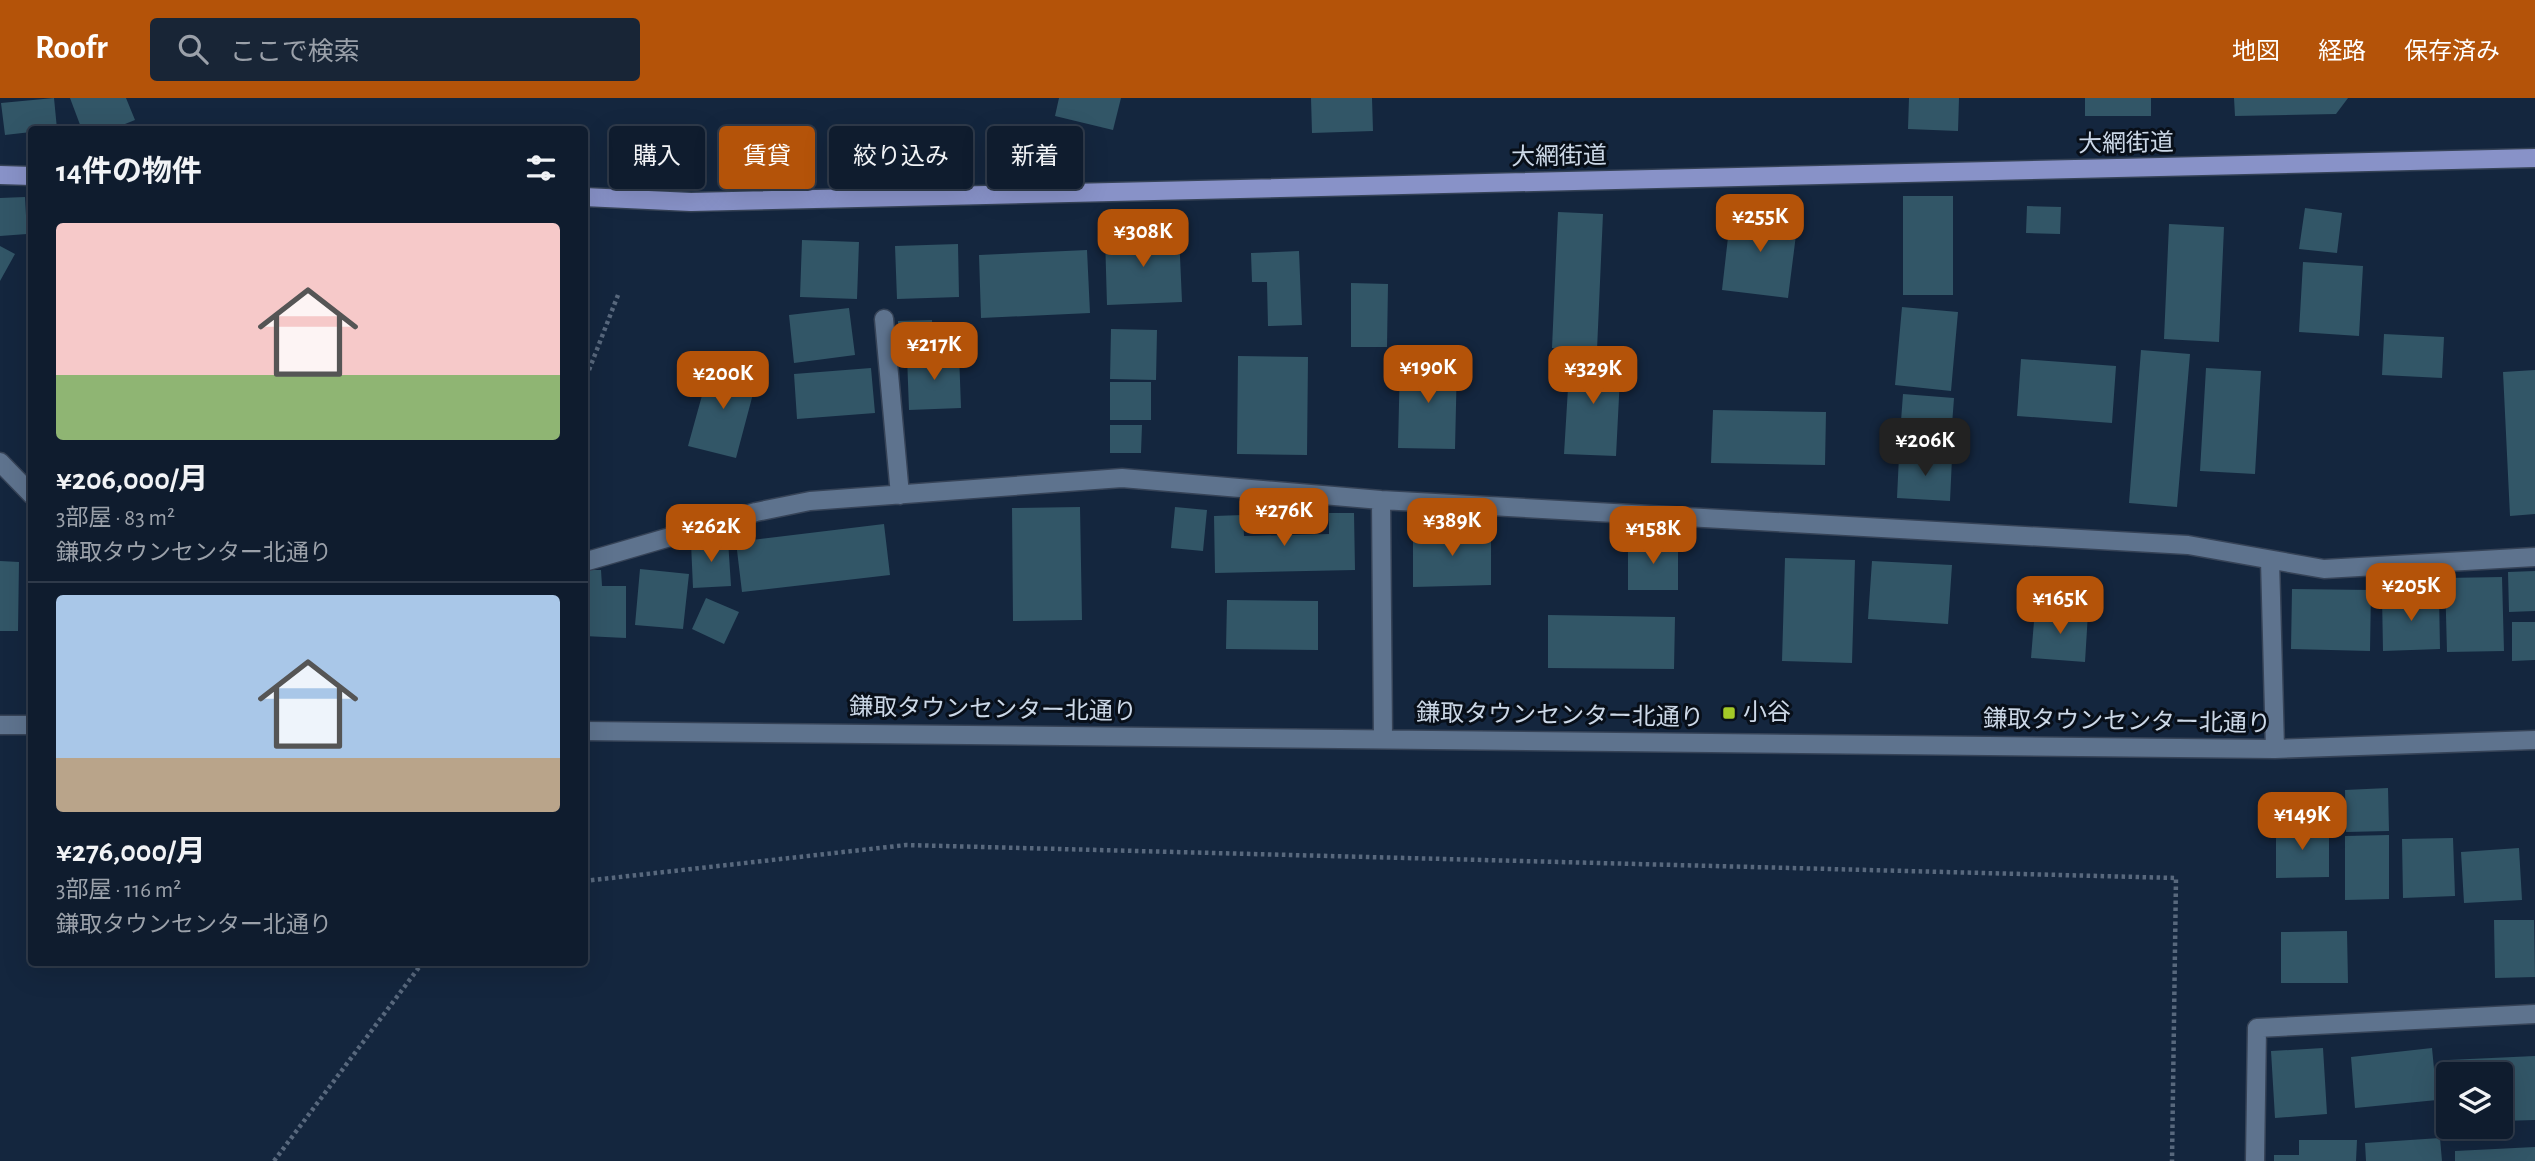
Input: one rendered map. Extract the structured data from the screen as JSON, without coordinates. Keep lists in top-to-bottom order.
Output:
{
  "streets": {
    "main road": ["大網街道"],
    "street": ["鎌取タウンセンター北通り"]
  },
  "places": {
    "transit": ["小谷"]
  },
  "page": {
    "header": "Roofr",
    "search": "ここで検索",
    "nav": ["地図", "経路", "保存済み"],
    "chip": [
      "購入",
      "賃貸",
      "絞り込み",
      "新着"
    ],
    "heading": "14件の物件",
    "price": [
      "¥255K",
      "¥308K",
      "¥217K",
      "¥190K",
      "¥329K",
      "¥200K",
      "¥206K",
      "¥276K",
      "¥389K",
      "¥262K",
      "¥158K",
      "¥205K",
      "¥165K",
      "¥149K"
    ],
    "list": [
      {
        "name": "¥206,000/月",
        "note": "3部屋 · 83 m² · 鎌取タウンセンター北通り"
      },
      {
        "name": "¥276,000/月",
        "note": "3部屋 · 116 m² · 鎌取タウンセンター北通り"
      }
    ]
  }
}
